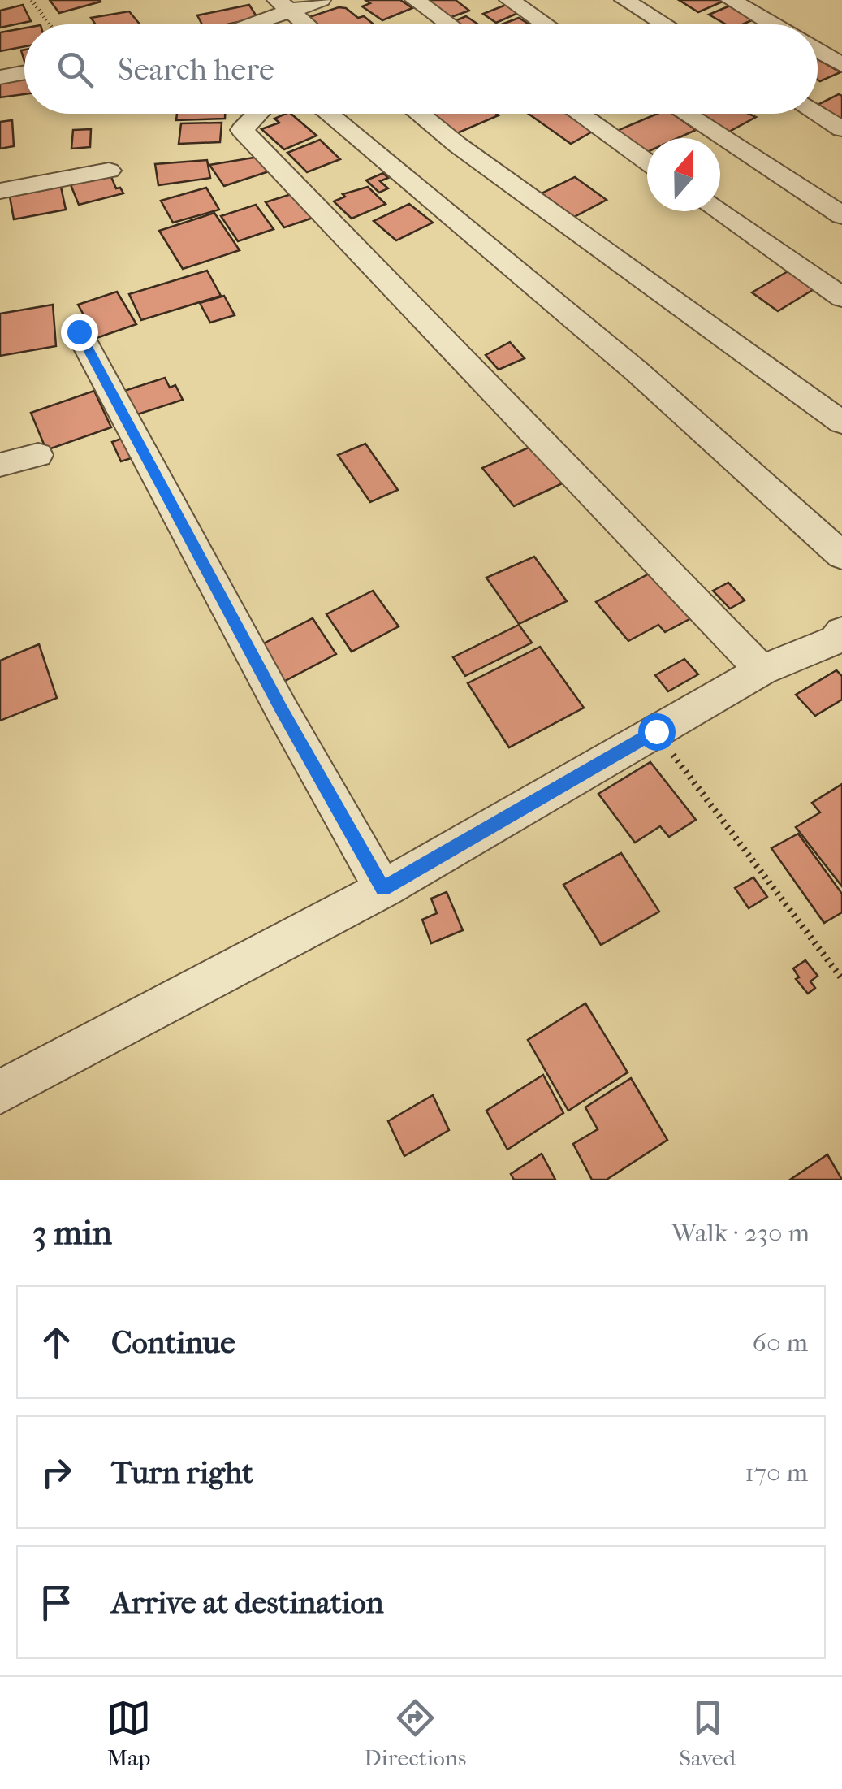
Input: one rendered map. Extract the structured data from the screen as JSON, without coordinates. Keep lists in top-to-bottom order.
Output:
{
  "north": "top",
  "page": {
    "search": "Search here",
    "heading": ["3 min", "Walk · 230 m"],
    "list": [
      ["Continue", "60 m"],
      ["Turn right", "170 m"],
      "Arrive at destination"
    ],
    "nav": ["Map", "Directions", "Saved"]
  }
}
